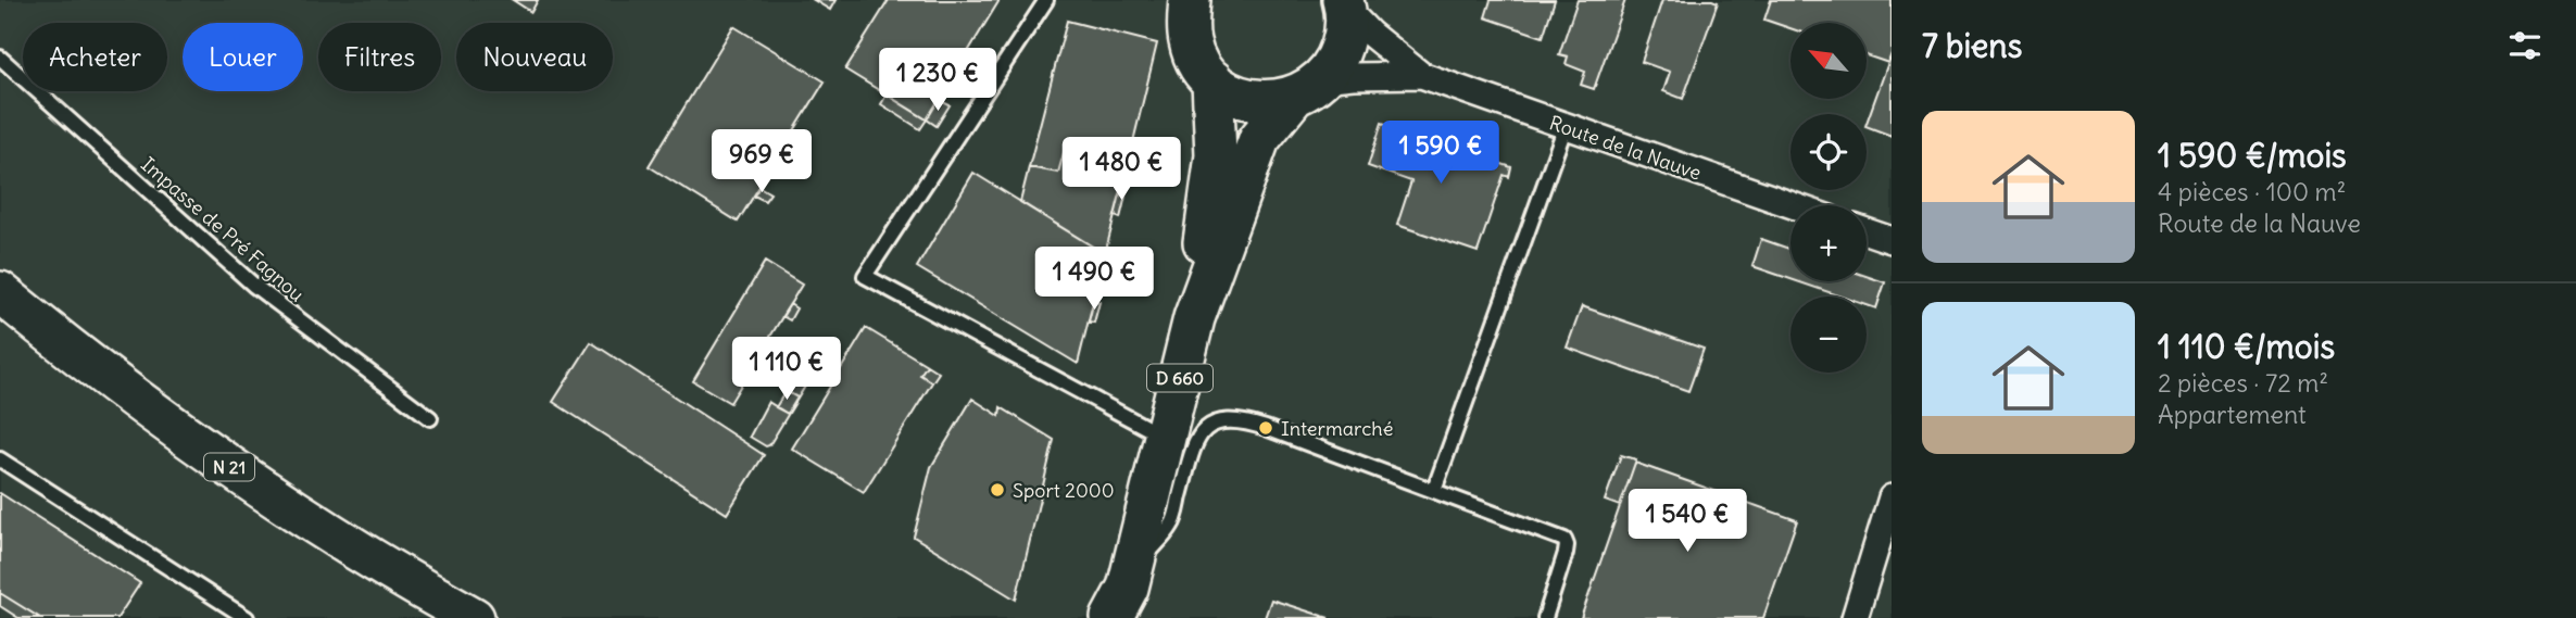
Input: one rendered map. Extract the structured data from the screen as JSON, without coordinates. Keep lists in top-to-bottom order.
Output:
{
  "streets": {
    "main road": ["D 660", "N 21"],
    "street": ["Route de la Nauve"],
    "lane": ["Impasse de Pré Fagnou"]
  },
  "places": ["Intermarché", "Sport 2000"],
  "north": "top left",
  "page": {
    "heading": "7 biens",
    "map_buttons": ["+", "−"],
    "chip": [
      "Acheter",
      "Louer",
      "Filtres",
      "Nouveau"
    ],
    "price": [
      "1 230 €",
      "1 590 €",
      "969 €",
      "1 480 €",
      "1 490 €",
      "1 110 €",
      "1 540 €"
    ],
    "list": [
      {
        "name": "1 590 €/mois",
        "note": "4 pièces · 100 m² · Route de la Nauve"
      },
      {
        "name": "1 110 €/mois",
        "note": "2 pièces · 72 m² · Appartement"
      }
    ]
  }
}
